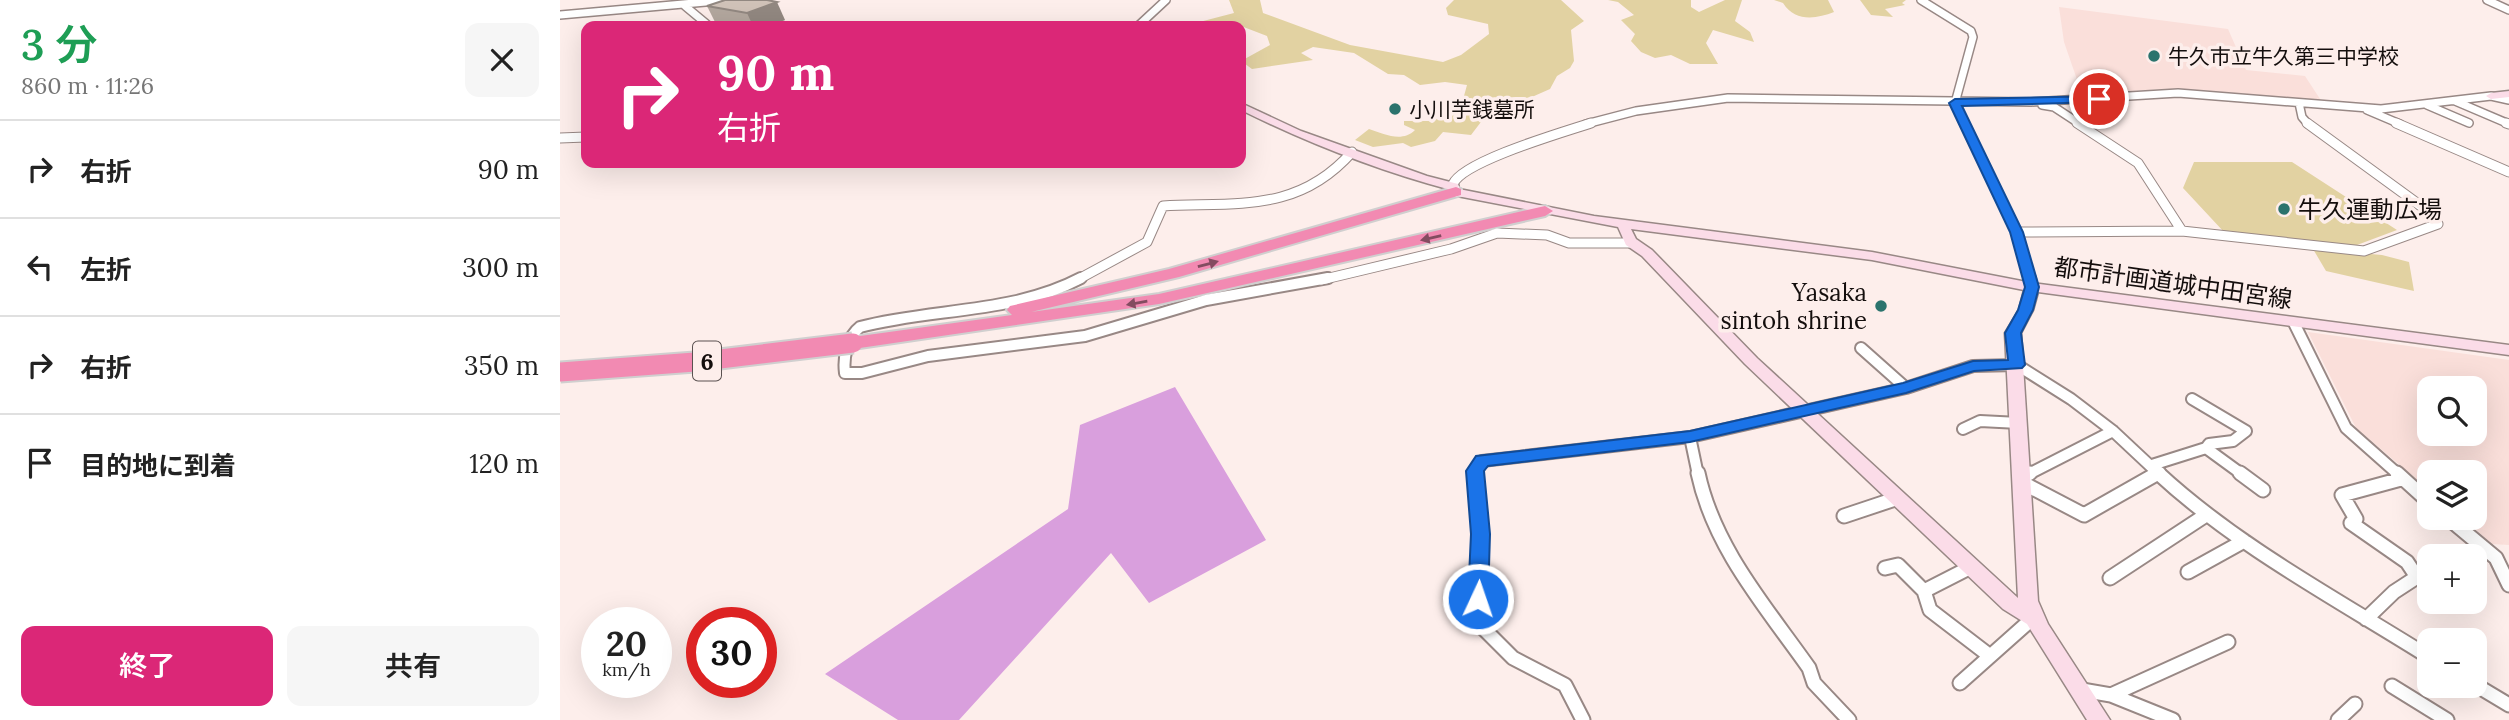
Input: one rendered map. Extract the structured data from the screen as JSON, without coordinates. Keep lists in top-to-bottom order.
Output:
{
  "streets": {
    "highway": ["6"],
    "street": ["都市計画道城中田宮線"]
  },
  "places": [
    "牛久市立牛久第三中学校",
    "小川芋銭墓所",
    "牛久運動広場",
    "Yasaka sintoh shrine"
  ],
  "page": {
    "heading": ["3 分", "860 m · 11:26"],
    "turn": ["90 m", "右折"],
    "list": [
      {
        "name": "右折",
        "value": "90 m"
      },
      {
        "name": "左折",
        "value": "300 m"
      },
      {
        "name": "右折",
        "value": "350 m"
      },
      {
        "name": "目的地に到着",
        "value": "120 m"
      }
    ],
    "map_buttons": ["+", "−"],
    "speed": "20 km/h",
    "limit": "30",
    "buttons": ["終了", "共有"]
  }
}
